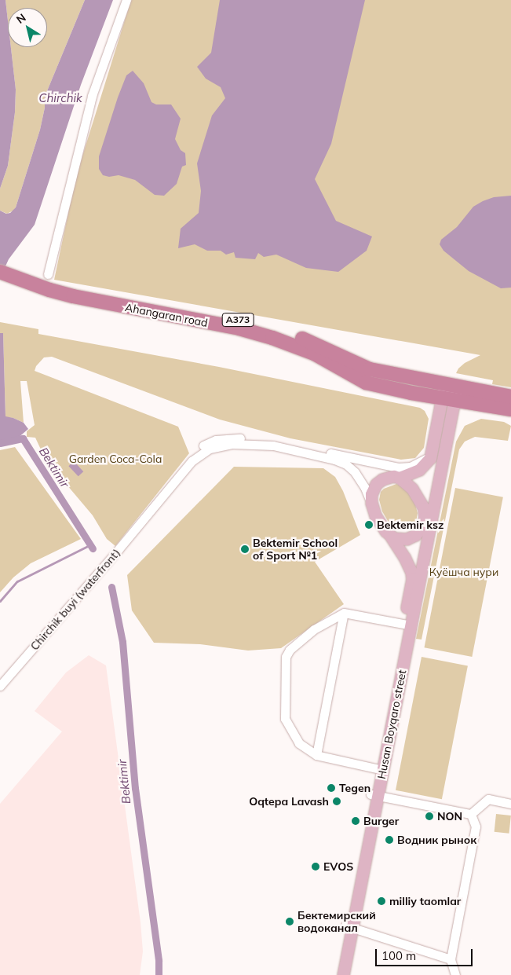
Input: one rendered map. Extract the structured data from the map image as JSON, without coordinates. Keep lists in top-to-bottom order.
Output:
{
  "streets": {
    "highway": ["Ahangaran road", "A373"],
    "main road": ["Husan Boyqaro street"],
    "street": ["Chirchik buyi (waterfront)"]
  },
  "crossings": [
    ["Chirchik buyi (waterfront)", "Husan Boyqaro street"]
  ],
  "water": ["Chirchik", "Bektimir"],
  "parks": ["Garden Coca-Cola", "Куёшча нури"],
  "places": [
    "Bektemir ksz",
    "Bektemir School of Sport №1",
    "Tegen",
    "Oqtepa Lavash",
    "NON",
    "Burger",
    "Водник рынок",
    "EVOS",
    "milliy taomlar",
    "Бектемирский водоканал"
  ],
  "scale_bar": "100 m",
  "north": "top left"
}
